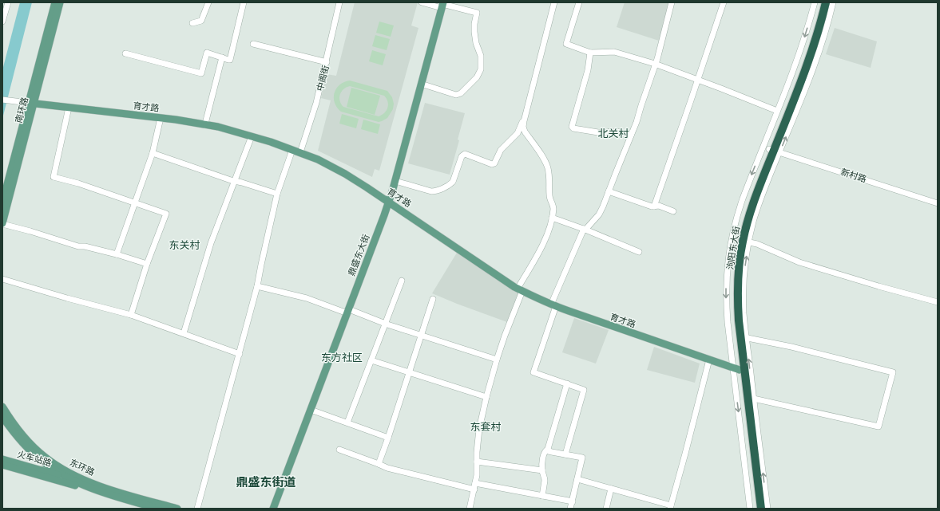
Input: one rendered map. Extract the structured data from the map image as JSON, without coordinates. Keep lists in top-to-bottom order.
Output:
{
  "streets": {
    "highway": ["泃阳东大街"],
    "main road": [
      "育才路",
      "南环路",
      "鼎盛东大街",
      "火车站路",
      "东环路"
    ],
    "street": ["中阁街", "新村路"]
  },
  "crossings": [
    ["中阁街", "育才路"],
    ["育才路", "南环路"],
    ["育才路", "泃阳东大街"],
    ["育才路", "鼎盛东大街"],
    ["新村路", "泃阳东大街"],
    ["火车站路", "东环路"]
  ],
  "districts": [
    "北关村",
    "东关村",
    "东方社区",
    "东套村",
    "鼎盛东街道"
  ]
}
